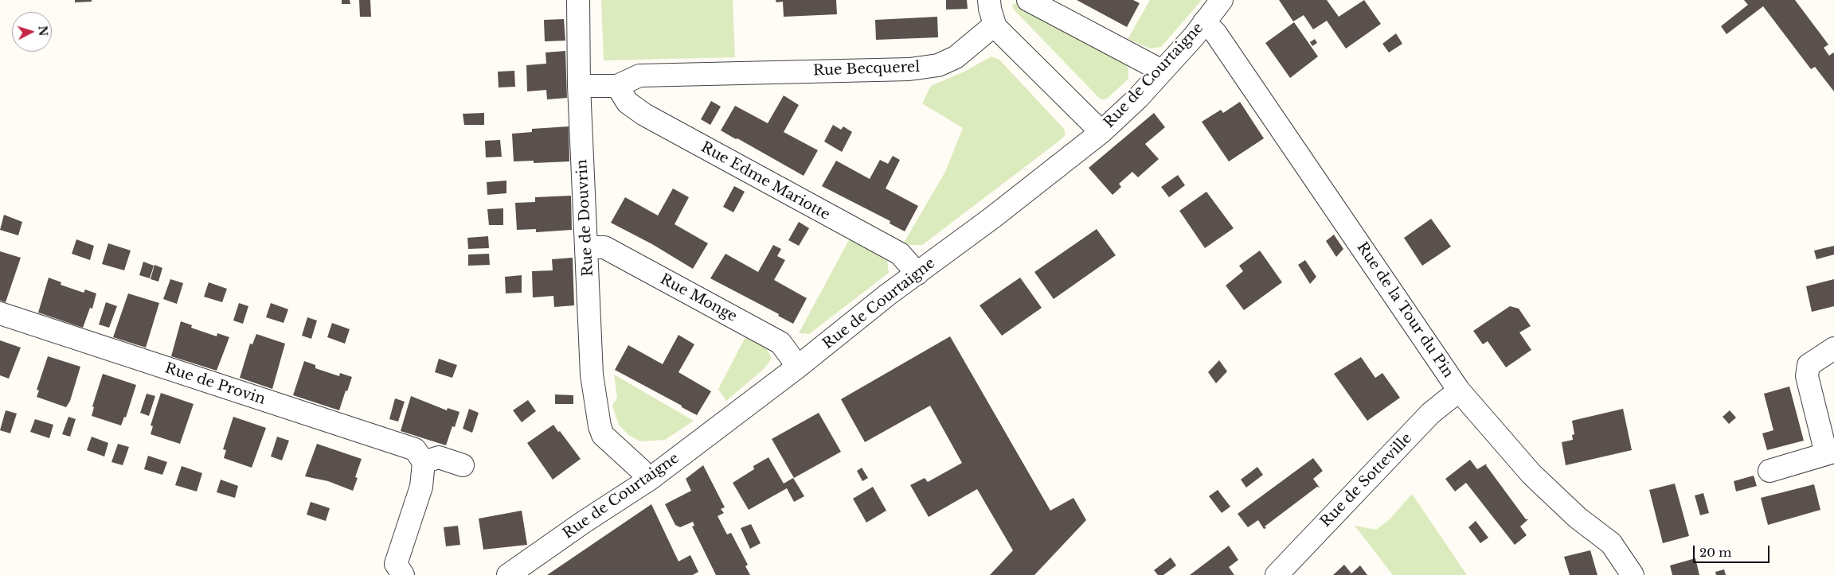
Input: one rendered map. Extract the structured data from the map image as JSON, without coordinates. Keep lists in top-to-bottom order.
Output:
{
  "streets": {
    "street": [
      "Rue Becquerel",
      "Rue de Courtaigne",
      "Rue Edme Mariotte",
      "Rue de Douvrin",
      "Rue Monge",
      "Rue de la Tour du Pin",
      "Rue de Provin",
      "Rue de Sotteville"
    ]
  },
  "crossings": [
    ["Rue Becquerel", "Rue Edme Mariotte"],
    ["Rue Becquerel", "Rue de Douvrin"],
    ["Rue de Courtaigne", "Rue Edme Mariotte"],
    ["Rue de Courtaigne", "Rue de Douvrin"],
    ["Rue de Courtaigne", "Rue Monge"],
    ["Rue de Courtaigne", "Rue de la Tour du Pin"],
    ["Rue de Douvrin", "Rue Monge"],
    ["Rue de la Tour du Pin", "Rue de Sotteville"]
  ],
  "scale_bar": "20 m",
  "north": "right"
}
